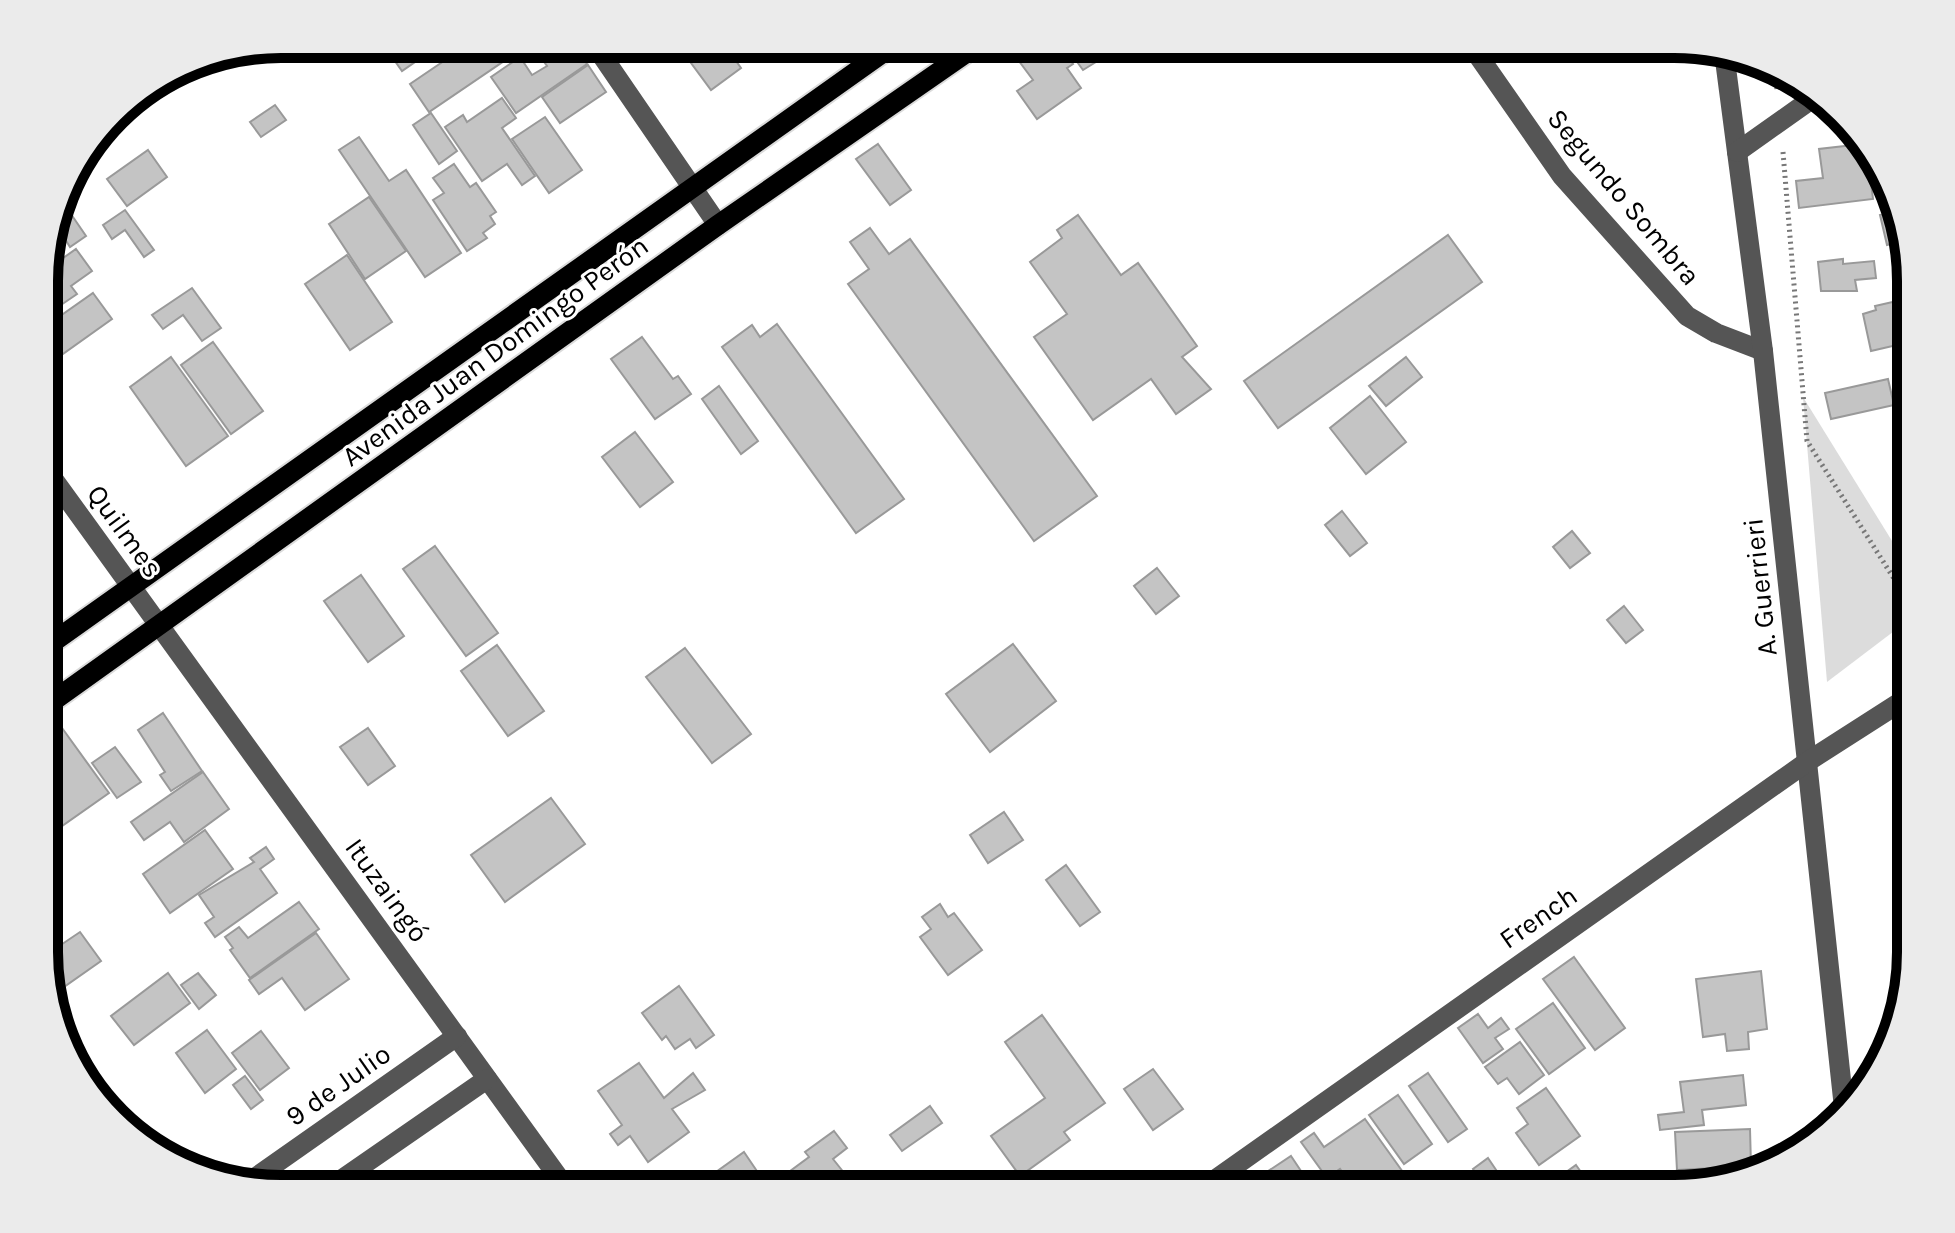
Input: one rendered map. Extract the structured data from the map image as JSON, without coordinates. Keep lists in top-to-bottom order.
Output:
{
  "streets": {
    "main road": ["Avenida Juan Domingo Perón"],
    "street": [
      "Segundo Sombra",
      "Quilmes",
      "A. Guerrieri",
      "Ituzaingó",
      "French",
      "9 de Julio"
    ]
  },
  "crossings": [
    ["Segundo Sombra", "A. Guerrieri"],
    ["Avenida Juan Domingo Perón", "Quilmes"],
    ["Avenida Juan Domingo Perón", "Ituzaingó"],
    ["Quilmes", "Ituzaingó"],
    ["A. Guerrieri", "French"],
    ["Ituzaingó", "9 de Julio"]
  ]
}
